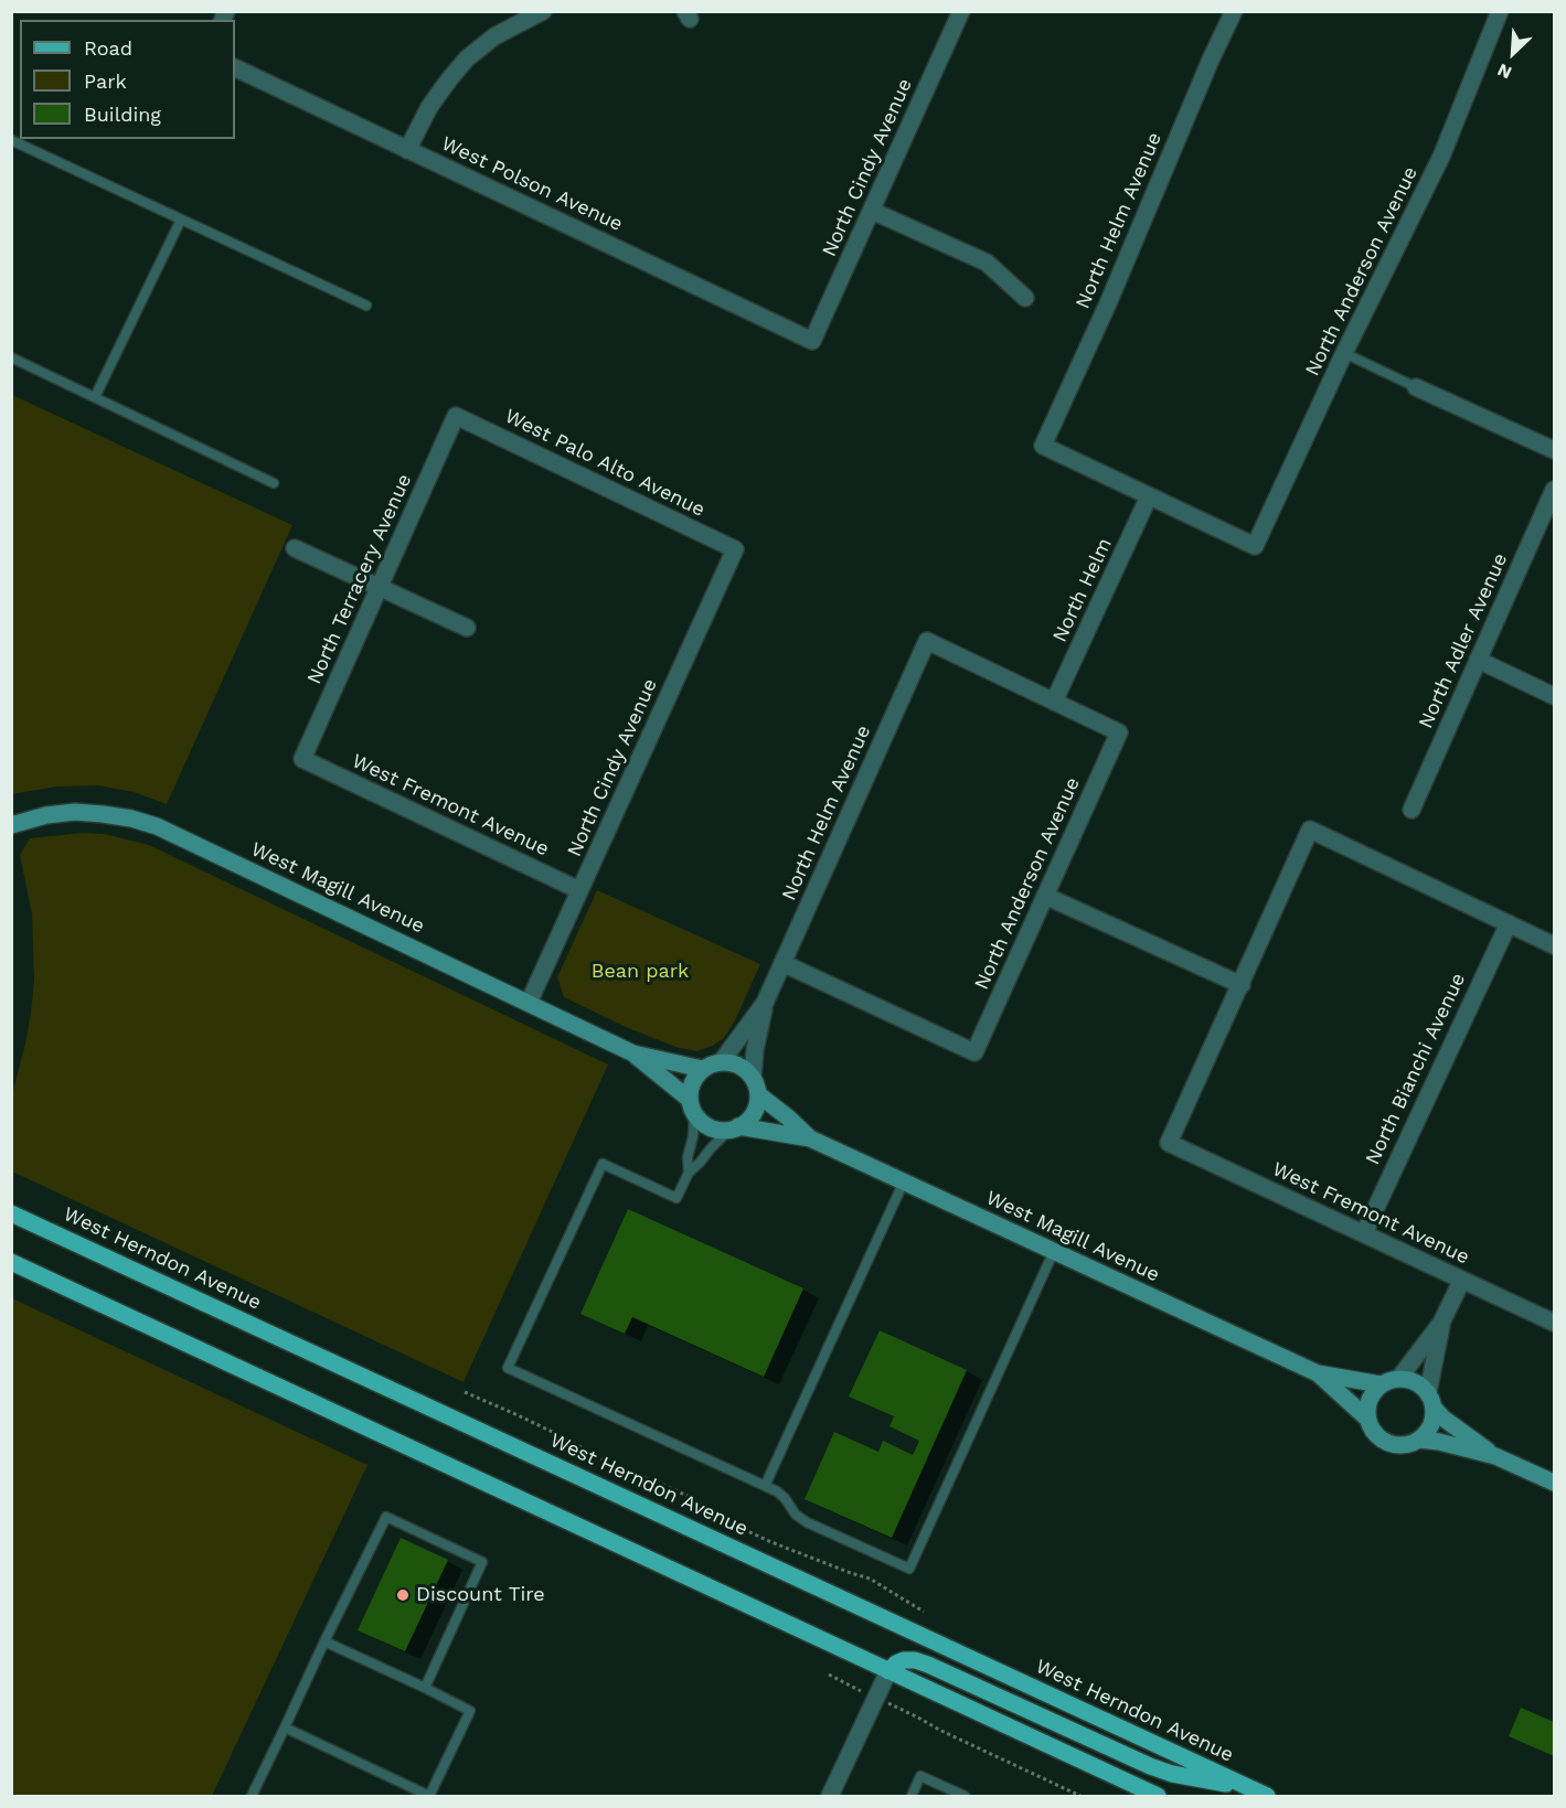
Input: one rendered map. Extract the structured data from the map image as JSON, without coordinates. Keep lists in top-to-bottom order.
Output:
{
  "streets": {
    "main road": ["West Herndon Avenue"],
    "street": [
      "North Cindy Avenue",
      "West Polson Avenue",
      "North Helm Avenue",
      "North Anderson Avenue",
      "West Palo Alto Avenue",
      "North Terracery Avenue",
      "North Helm",
      "North Adler Avenue",
      "West Fremont Avenue",
      "West Magill Avenue",
      "North Bianchi Avenue"
    ]
  },
  "crossings": [
    ["North Cindy Avenue", "West Polson Avenue"],
    ["North Cindy Avenue", "West Palo Alto Avenue"],
    ["North Cindy Avenue", "West Fremont Avenue"],
    ["North Cindy Avenue", "West Magill Avenue"],
    ["North Helm Avenue", "North Anderson Avenue"],
    ["North Helm Avenue", "North Helm"],
    ["North Helm Avenue", "West Magill Avenue"],
    ["North Anderson Avenue", "North Helm"],
    ["West Palo Alto Avenue", "North Terracery Avenue"],
    ["North Terracery Avenue", "West Fremont Avenue"],
    ["West Fremont Avenue", "North Bianchi Avenue"]
  ],
  "parks": ["Bean park"],
  "places": ["Discount Tire"],
  "legend": ["Road", "Park", "Building"],
  "north": "bottom left"
}
